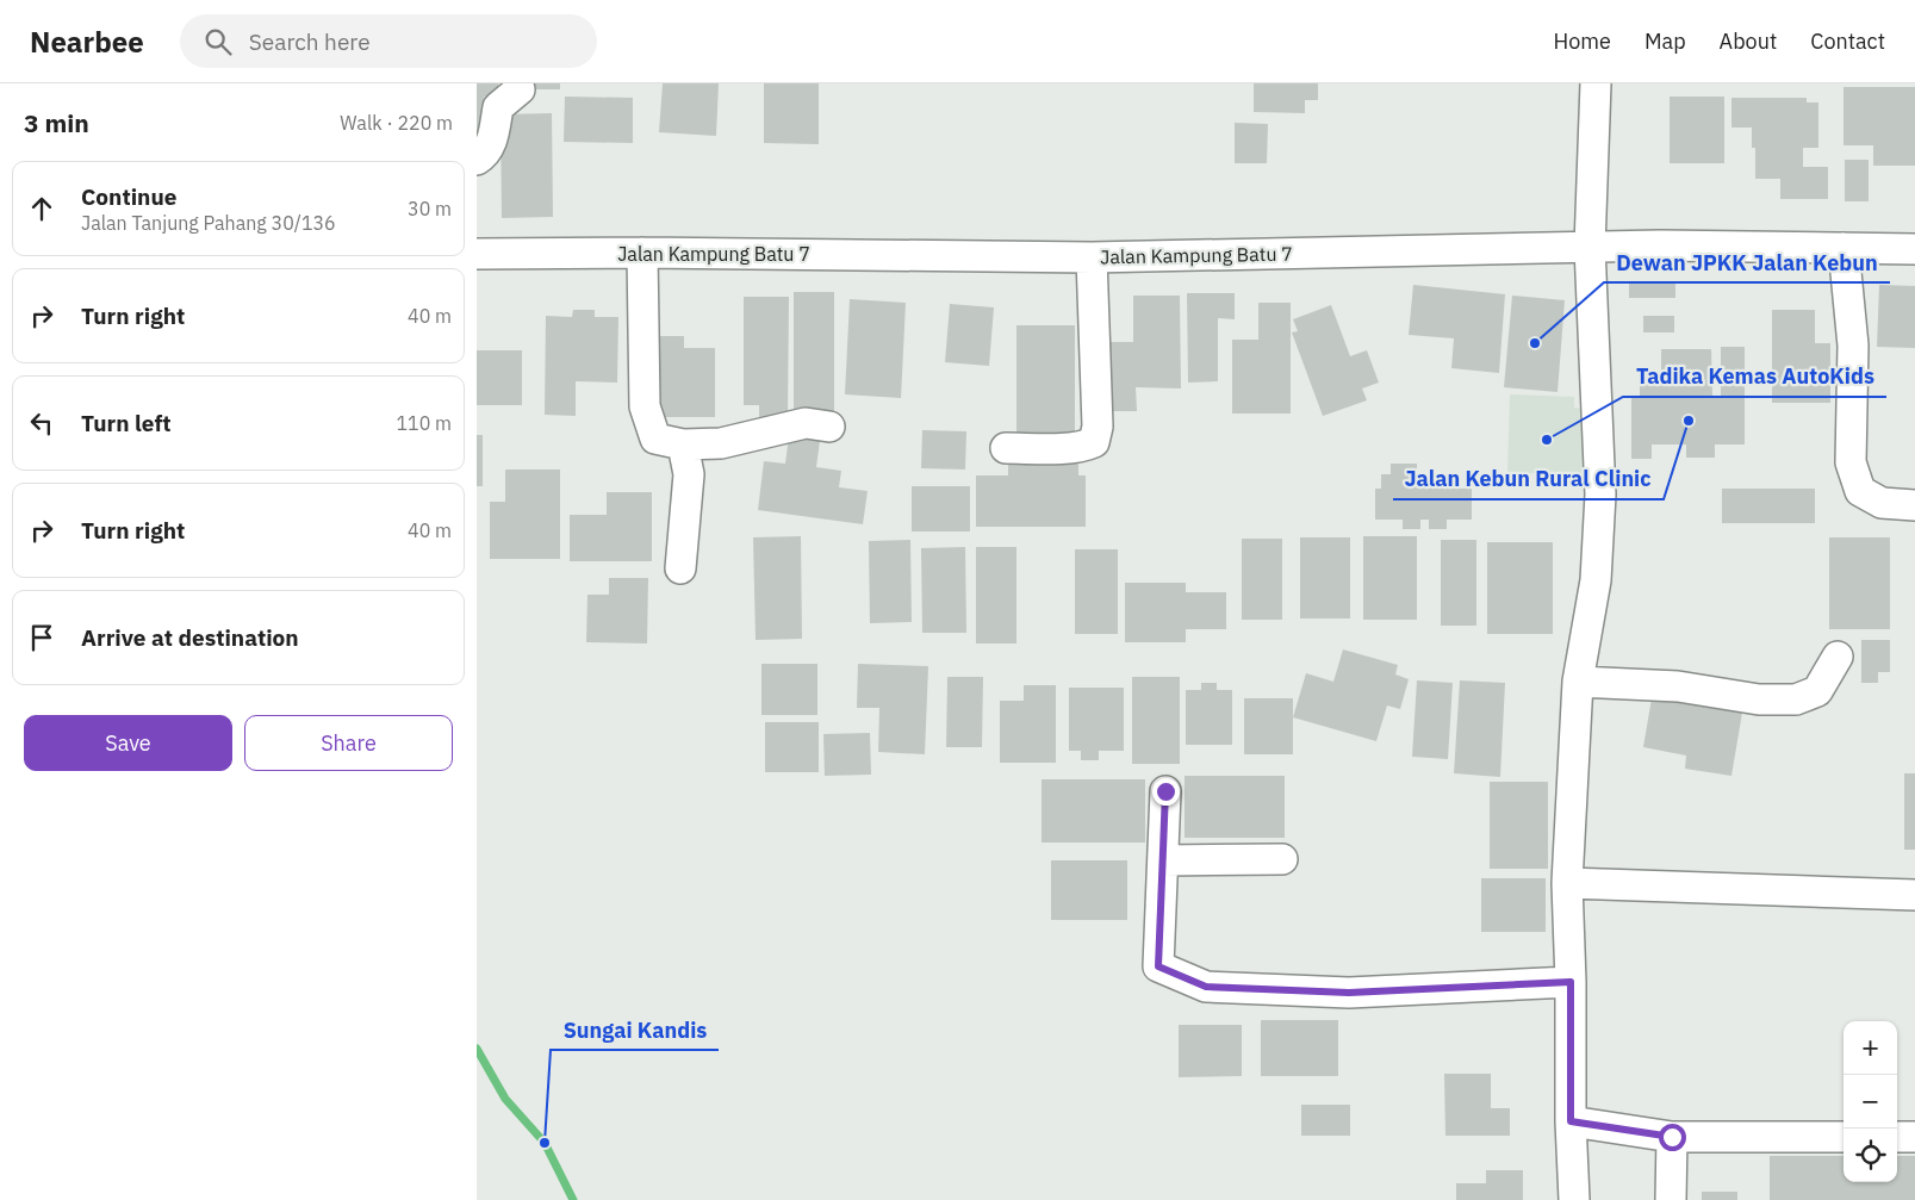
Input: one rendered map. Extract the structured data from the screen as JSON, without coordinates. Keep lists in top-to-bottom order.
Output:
{
  "streets": {
    "street": ["Jalan Kampung Batu 7"]
  },
  "places": [
    "Dewan JPKK Jalan Kebun",
    "Jalan Kebun Rural Clinic",
    "Tadika Kemas AutoKids",
    "Sungai Kandis"
  ],
  "page": {
    "header": "Nearbee",
    "search": "Search here",
    "nav": [
      "Home",
      "Map",
      "About",
      "Contact"
    ],
    "heading": ["3 min", "Walk · 220 m"],
    "list": [
      ["Continue", "Jalan Tanjung Pahang 30/136", "30 m"],
      ["Turn right", "40 m"],
      ["Turn left", "110 m"],
      ["Turn right", "40 m"],
      "Arrive at destination"
    ],
    "buttons": ["Save", "Share"],
    "map_buttons": ["+", "−"]
  }
}
